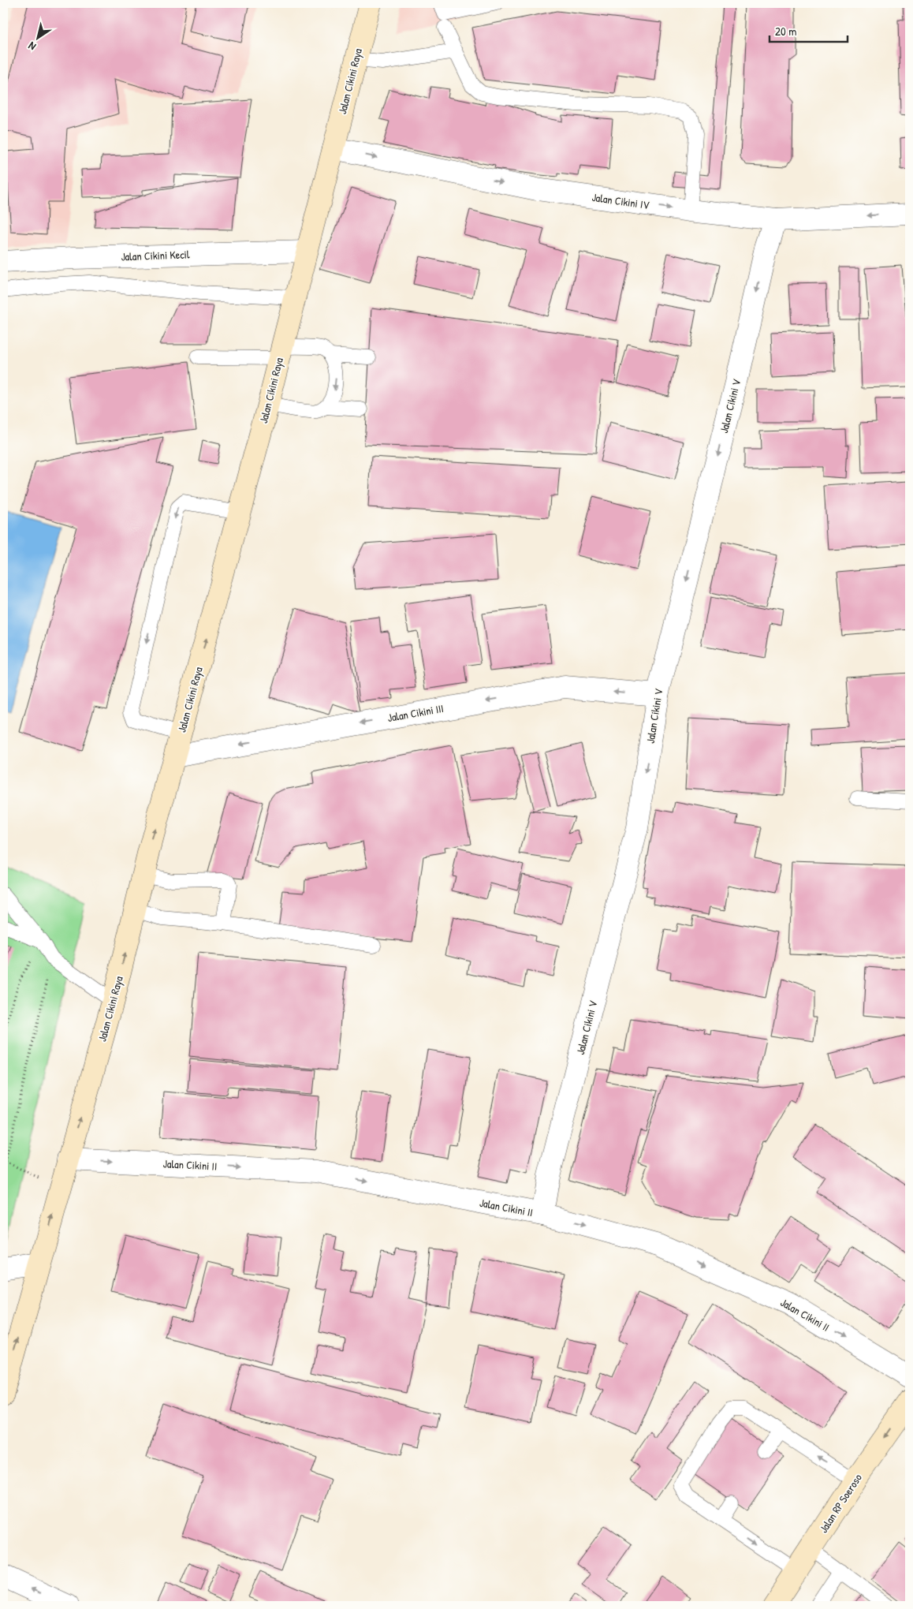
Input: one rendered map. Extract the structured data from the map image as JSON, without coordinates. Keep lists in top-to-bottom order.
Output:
{
  "streets": {
    "main road": ["Jalan Cikini Raya", "Jalan RP Soeroso"],
    "street": [
      "Jalan Cikini IV",
      "Jalan Cikini Kecil",
      "Jalan Cikini V",
      "Jalan Cikini III",
      "Jalan Cikini II"
    ]
  },
  "crossings": [
    ["Jalan Cikini Raya", "Jalan Cikini IV"],
    ["Jalan Cikini Raya", "Jalan Cikini Kecil"],
    ["Jalan Cikini Raya", "Jalan Cikini III"],
    ["Jalan Cikini Raya", "Jalan Cikini II"],
    ["Jalan Cikini IV", "Jalan Cikini V"],
    ["Jalan Cikini V", "Jalan Cikini III"],
    ["Jalan Cikini V", "Jalan Cikini II"]
  ],
  "one_way": [
    "Jalan Cikini Raya",
    "Jalan Cikini V",
    "Jalan Cikini III",
    "Jalan Cikini II",
    "Jalan RP Soeroso"
  ],
  "scale_bar": "20 m",
  "north": "bottom left"
}
